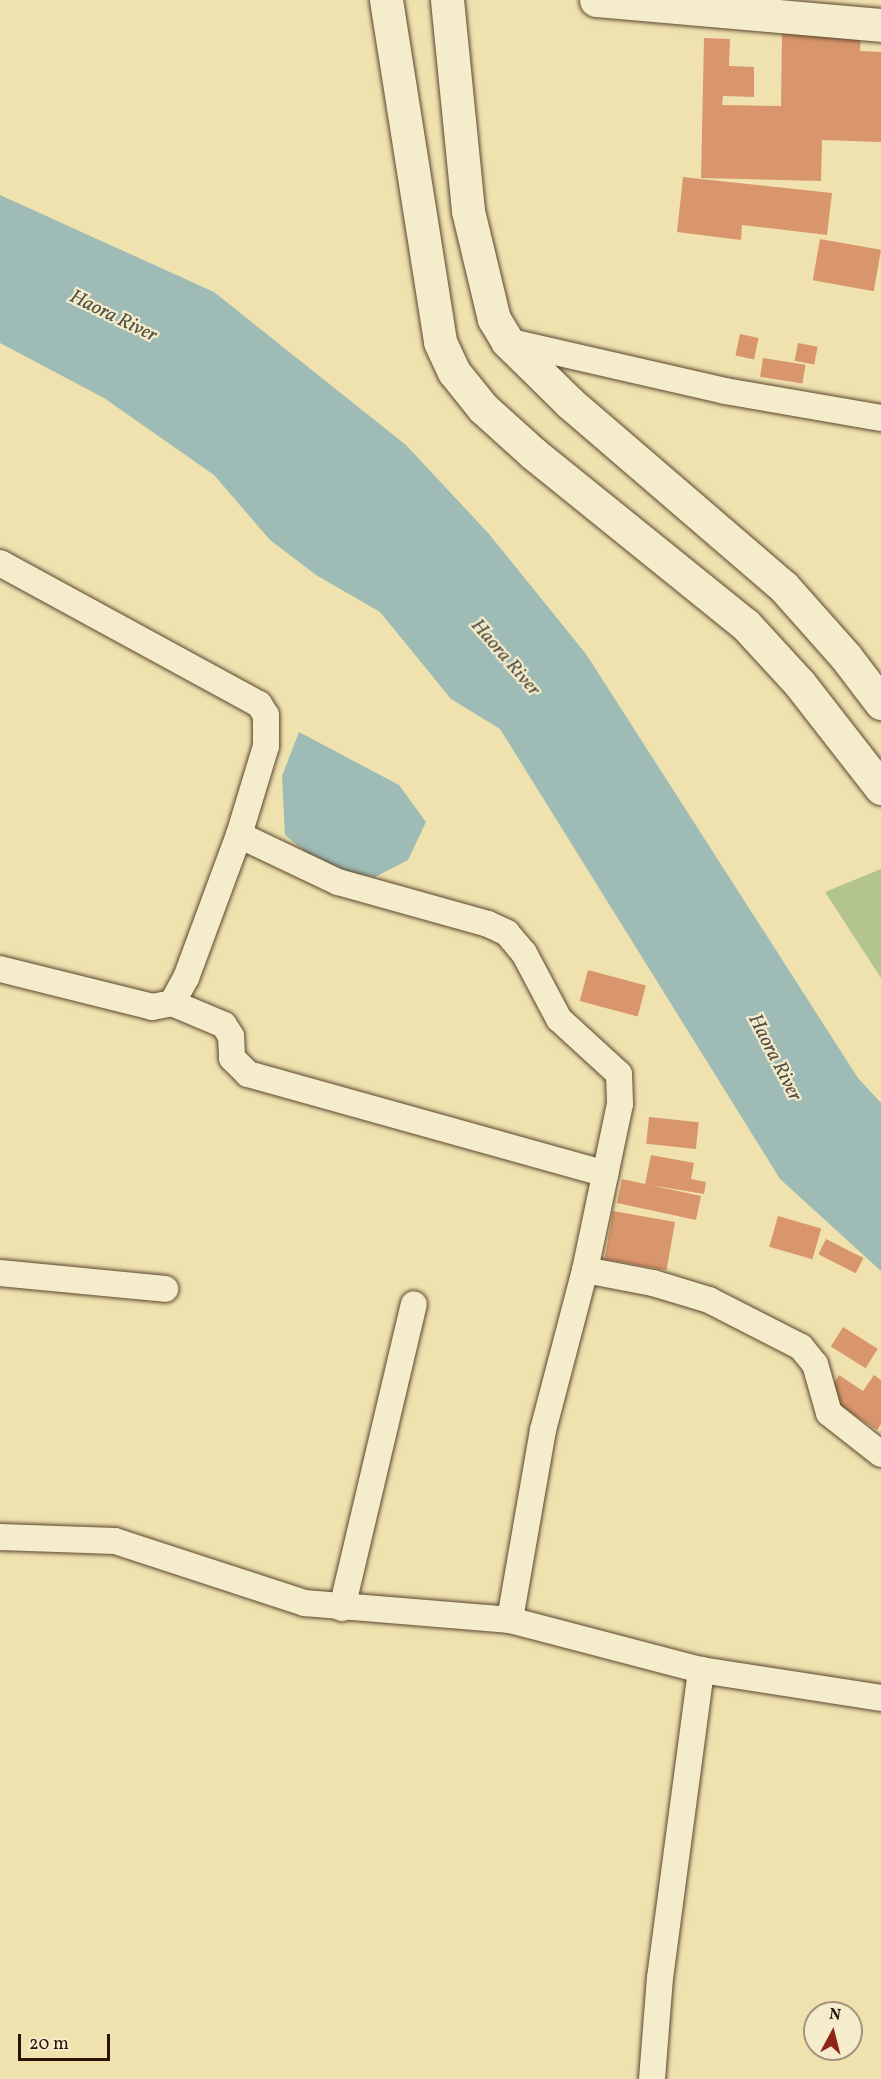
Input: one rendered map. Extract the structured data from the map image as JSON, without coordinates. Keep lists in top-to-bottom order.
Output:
{
  "water": ["Haora River"],
  "scale_bar": "20 m",
  "north": "top"
}
